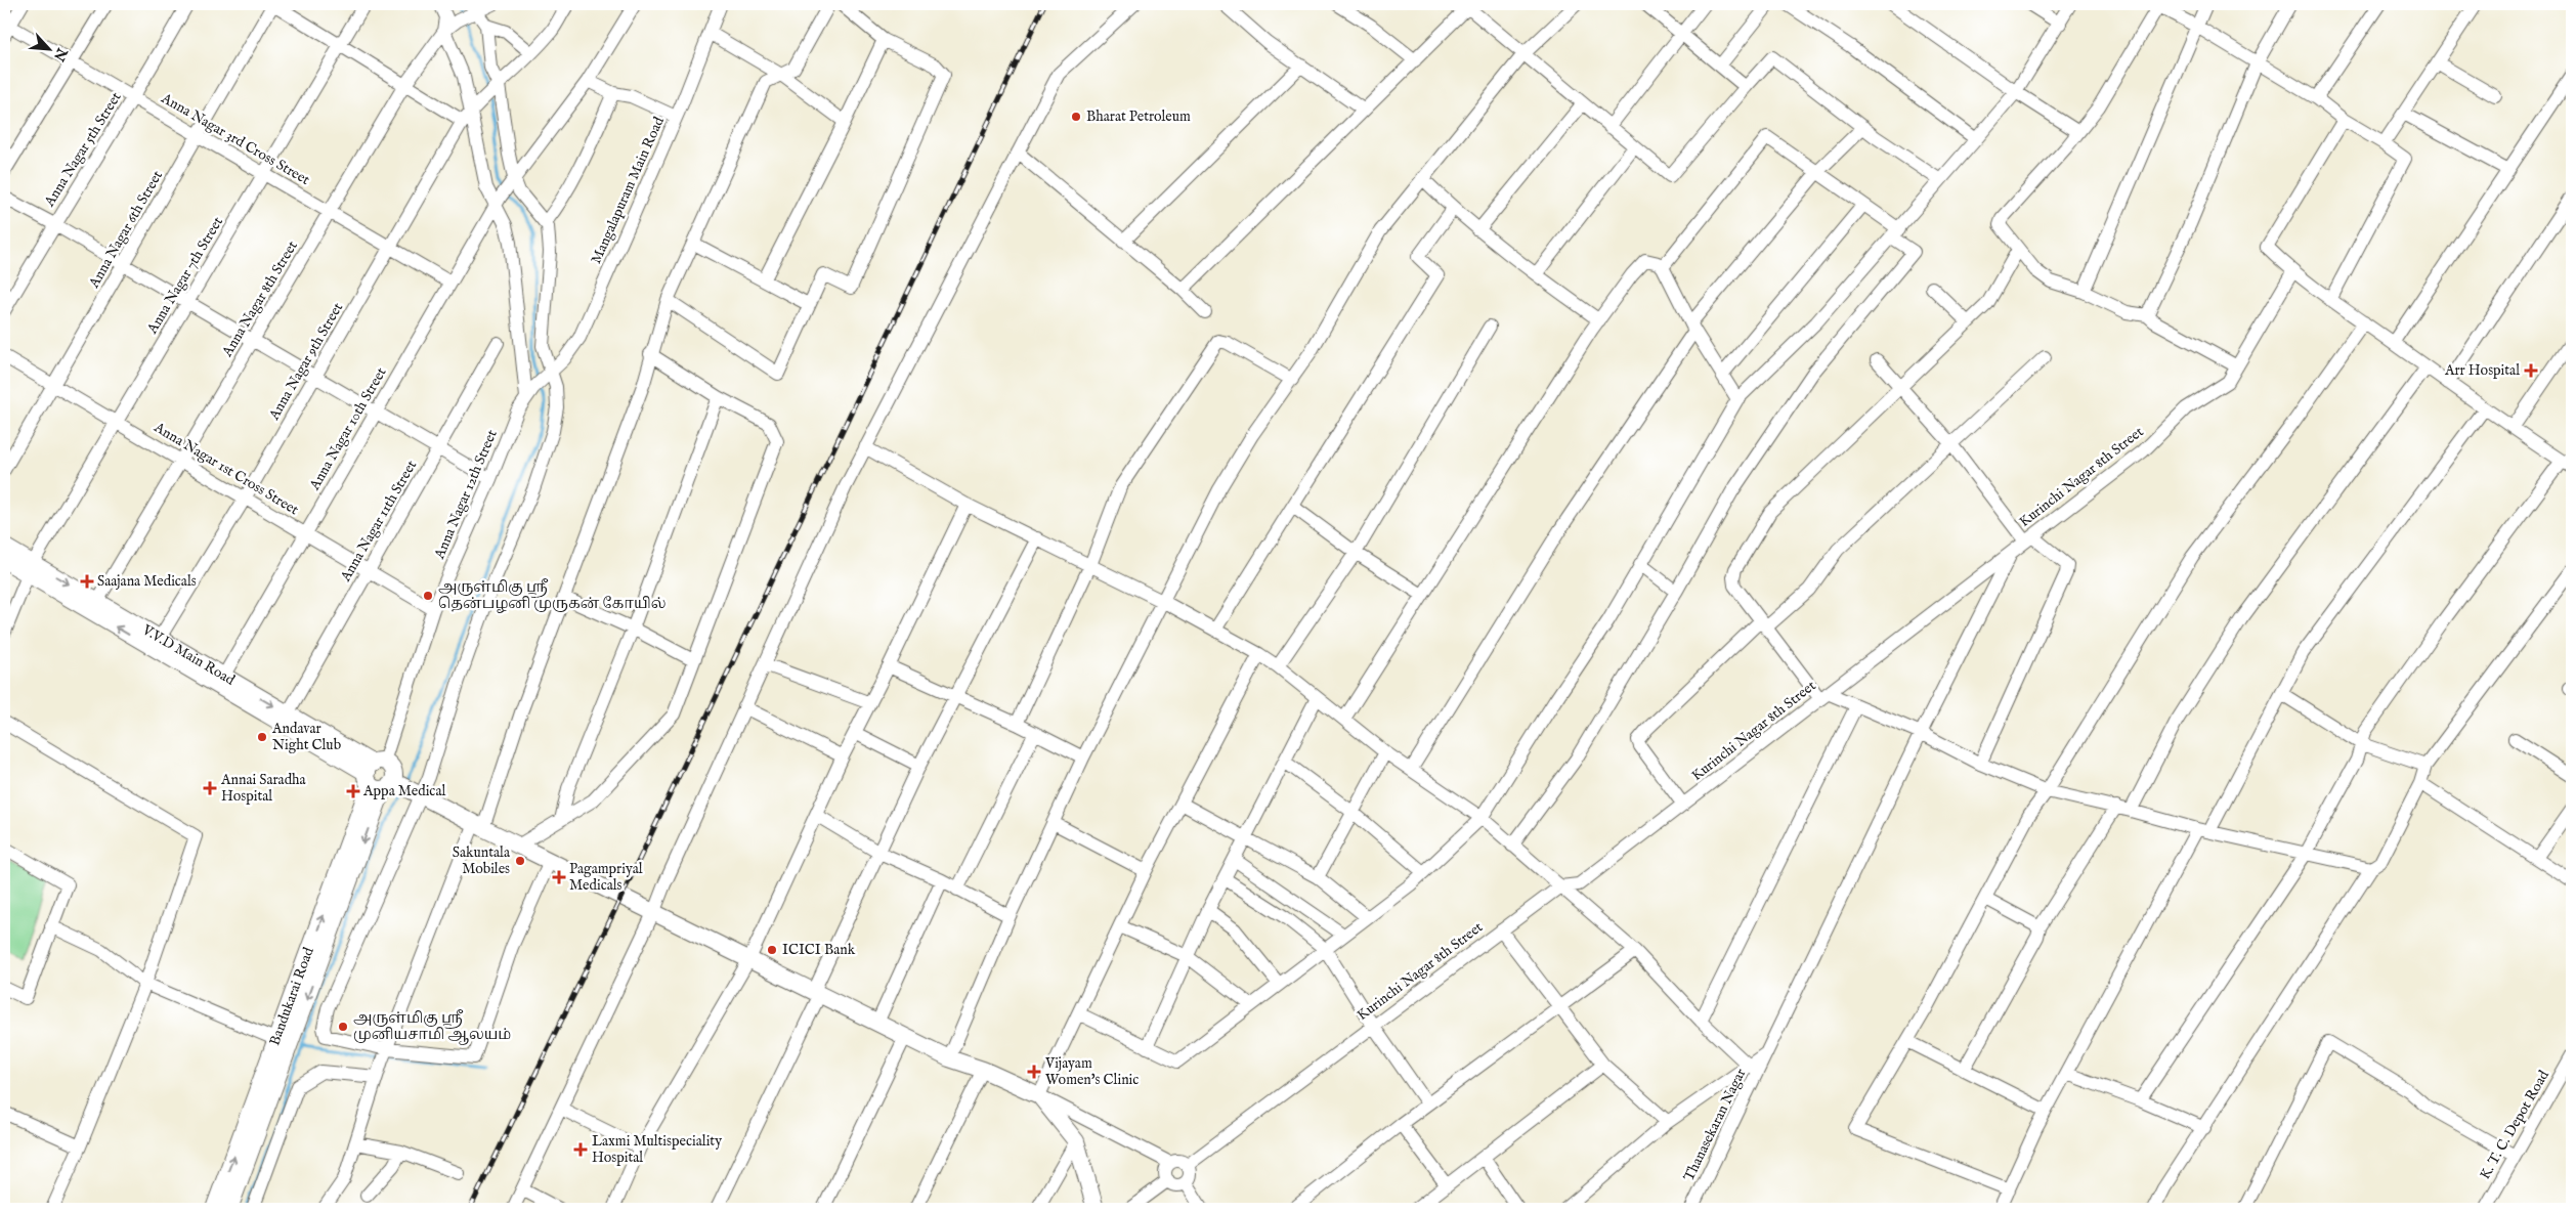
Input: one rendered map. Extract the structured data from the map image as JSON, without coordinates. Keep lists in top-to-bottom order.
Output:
{
  "streets": {
    "main road": ["V.V.D Main Road", "Bandukarai Road"],
    "street": [
      "Anna Nagar 3rd Cross Street",
      "Anna Nagar 5th Street",
      "Mangalapuram Main Road",
      "Anna Nagar 6th Street",
      "Anna Nagar 7th Street",
      "Anna Nagar 8th Street",
      "Anna Nagar 9th Street",
      "Anna Nagar 10th Street",
      "Anna Nagar 1st Cross Street",
      "Kurinchi Nagar 8th Street",
      "Anna Nagar 12th Street",
      "Anna Nagar 11th Street",
      "Thanasekaran Nagar",
      "K. T. C. Depot Road"
    ]
  },
  "crossings": [
    ["Anna Nagar 3rd Cross Street", "Anna Nagar 5th Street"],
    ["Anna Nagar 3rd Cross Street", "Anna Nagar 6th Street"],
    ["Anna Nagar 3rd Cross Street", "Anna Nagar 7th Street"],
    ["Anna Nagar 3rd Cross Street", "Anna Nagar 8th Street"],
    ["Anna Nagar 3rd Cross Street", "Anna Nagar 9th Street"],
    ["Anna Nagar 3rd Cross Street", "Anna Nagar 10th Street"],
    ["Mangalapuram Main Road", "Anna Nagar 12th Street"],
    ["Anna Nagar 6th Street", "Anna Nagar 1st Cross Street"],
    ["Anna Nagar 7th Street", "Anna Nagar 1st Cross Street"],
    ["Anna Nagar 7th Street", "V.V.D Main Road"],
    ["Anna Nagar 8th Street", "Anna Nagar 1st Cross Street"],
    ["Anna Nagar 8th Street", "V.V.D Main Road"],
    ["Anna Nagar 9th Street", "Anna Nagar 1st Cross Street"],
    ["Anna Nagar 9th Street", "V.V.D Main Road"],
    ["Anna Nagar 10th Street", "Anna Nagar 1st Cross Street"],
    ["Anna Nagar 10th Street", "V.V.D Main Road"],
    ["Anna Nagar 1st Cross Street", "Anna Nagar 12th Street"],
    ["Anna Nagar 1st Cross Street", "Anna Nagar 11th Street"],
    ["Kurinchi Nagar 8th Street", "Thanasekaran Nagar"],
    ["Anna Nagar 12th Street", "V.V.D Main Road"],
    ["Anna Nagar 12th Street", "Bandukarai Road"],
    ["Anna Nagar 11th Street", "V.V.D Main Road"],
    ["V.V.D Main Road", "Bandukarai Road"]
  ],
  "places": {
    "other": [
      "Bharat Petroleum",
      "அருள்மிகு ஶ்ரீ தென்பழனி முருகன் கோயில்",
      "Andavar Night Club",
      "Sakuntala Mobiles",
      "ICICI Bank",
      "அருள்மிகு ஶ்ரீ முனியசாமி ஆலயம்"
    ],
    "health": [
      "Arr Hospital",
      "Saajana Medicals",
      "Annai Saradha Hospital",
      "Appa Medical",
      "Pagampriyal Medicals",
      "Vijayam Women's Clinic",
      "Laxmi Multispeciality Hospital"
    ]
  },
  "north": "bottom right"
}
